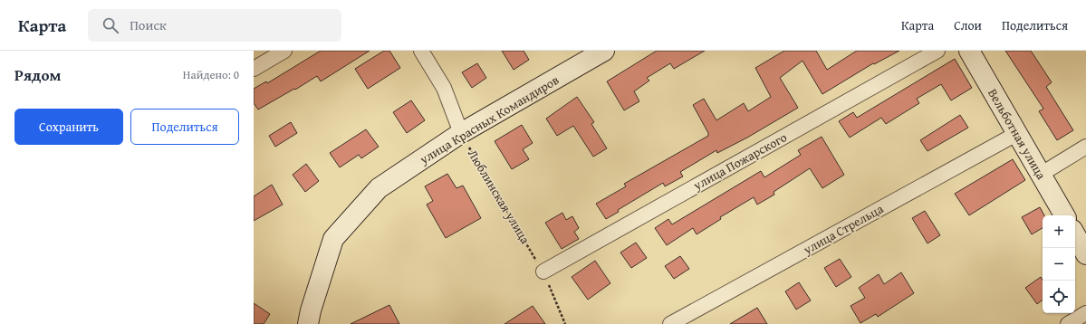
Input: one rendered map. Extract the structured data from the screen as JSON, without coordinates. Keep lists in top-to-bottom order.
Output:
{
  "streets": {
    "street": [
      "улица Красных Командиров",
      "Вельботная улица",
      "улица Пожарского",
      "улица Стрельца"
    ],
    "path": ["Люблинская улица"]
  },
  "crossings": [
    ["улица Красных Командиров", "Люблинская улица"],
    ["Вельботная улица", "улица Стрельца"],
    ["улица Пожарского", "Люблинская улица"]
  ],
  "page": {
    "header": "Карта",
    "search": "Поиск",
    "nav": ["Карта", "Слои", "Поделиться"],
    "heading": ["Рядом", "Найдено: 0"],
    "buttons": ["Сохранить", "Поделиться"],
    "map_buttons": ["+", "−"]
  }
}
